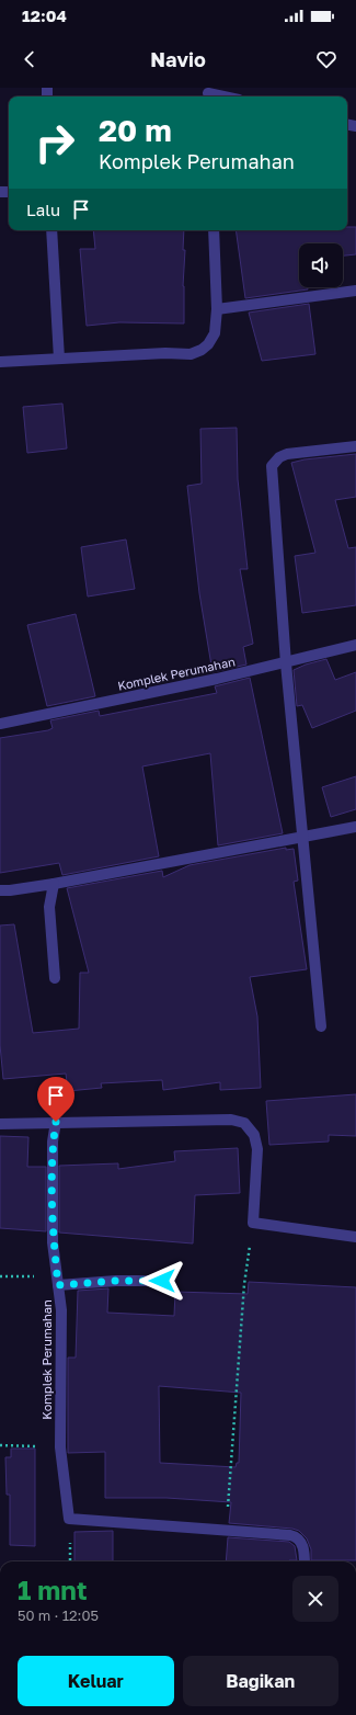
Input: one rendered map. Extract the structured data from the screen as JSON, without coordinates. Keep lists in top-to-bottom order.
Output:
{
  "streets": {
    "street": ["Komplek Perumahan"]
  },
  "page": {
    "status": "12:04",
    "header": "Navio",
    "turn": ["20 m", "Komplek Perumahan"],
    "then": "Lalu",
    "heading": ["1 mnt", "50 m · 12:05"],
    "buttons": ["Keluar", "Bagikan"]
  }
}
